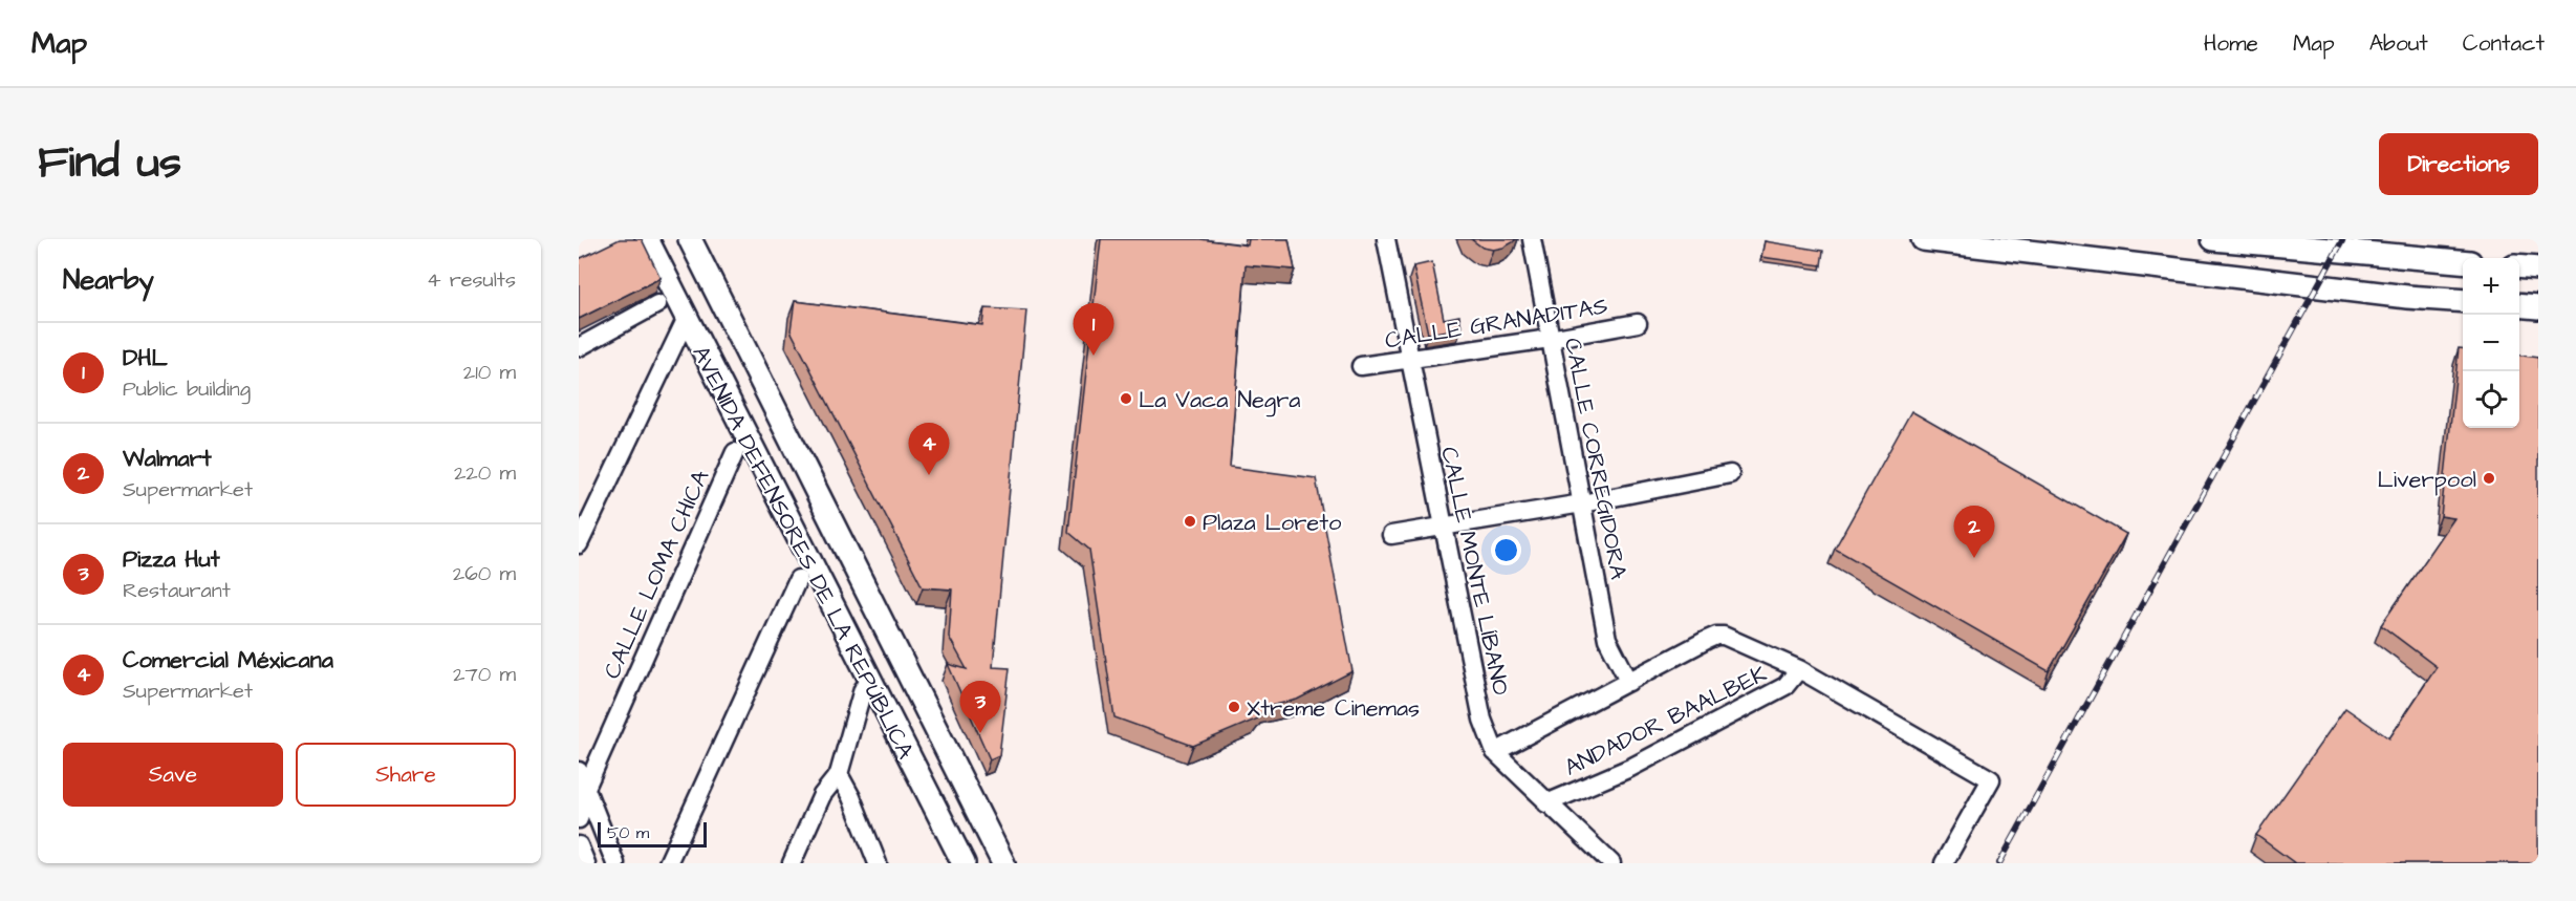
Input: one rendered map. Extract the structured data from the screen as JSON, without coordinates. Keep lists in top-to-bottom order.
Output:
{
  "streets": {
    "main road": ["AVENIDA DEFENSORES DE LA REPÚBLICA"],
    "street": [
      "CALLE GRANADITAS",
      "CALLE CORREGIDORA",
      "CALLE MONTE LÍBANO",
      "CALLE LOMA CHICA",
      "ANDADOR BAALBEK"
    ]
  },
  "crossings": [
    ["CALLE GRANADITAS", "CALLE CORREGIDORA"],
    ["CALLE GRANADITAS", "CALLE MONTE LÍBANO"],
    ["CALLE MONTE LÍBANO", "ANDADOR BAALBEK"]
  ],
  "places": [
    "La Vaca Negra",
    "Liverpool",
    "Plaza Loreto",
    "Xtreme Cinemas"
  ],
  "scale_bar": "50 m",
  "page": {
    "header": "Map",
    "nav": [
      "Home",
      "Map",
      "About",
      "Contact"
    ],
    "title": "Find us",
    "buttons": [
      "Directions",
      ["Save", "Share"]
    ],
    "heading": ["Nearby", "4 results"],
    "map_buttons": ["+", "−"],
    "pins": [
      "1",
      "4",
      "2",
      "3"
    ],
    "list": [
      {
        "mark": "1",
        "name": "DHL",
        "note": "Public building",
        "value": "210 m"
      },
      {
        "mark": "2",
        "name": "Walmart",
        "note": "Supermarket",
        "value": "220 m"
      },
      {
        "mark": "3",
        "name": "Pizza Hut",
        "note": "Restaurant",
        "value": "260 m"
      },
      {
        "mark": "4",
        "name": "Comercial Méxicana",
        "note": "Supermarket",
        "value": "270 m"
      }
    ],
    "scale": "50 m"
  }
}
